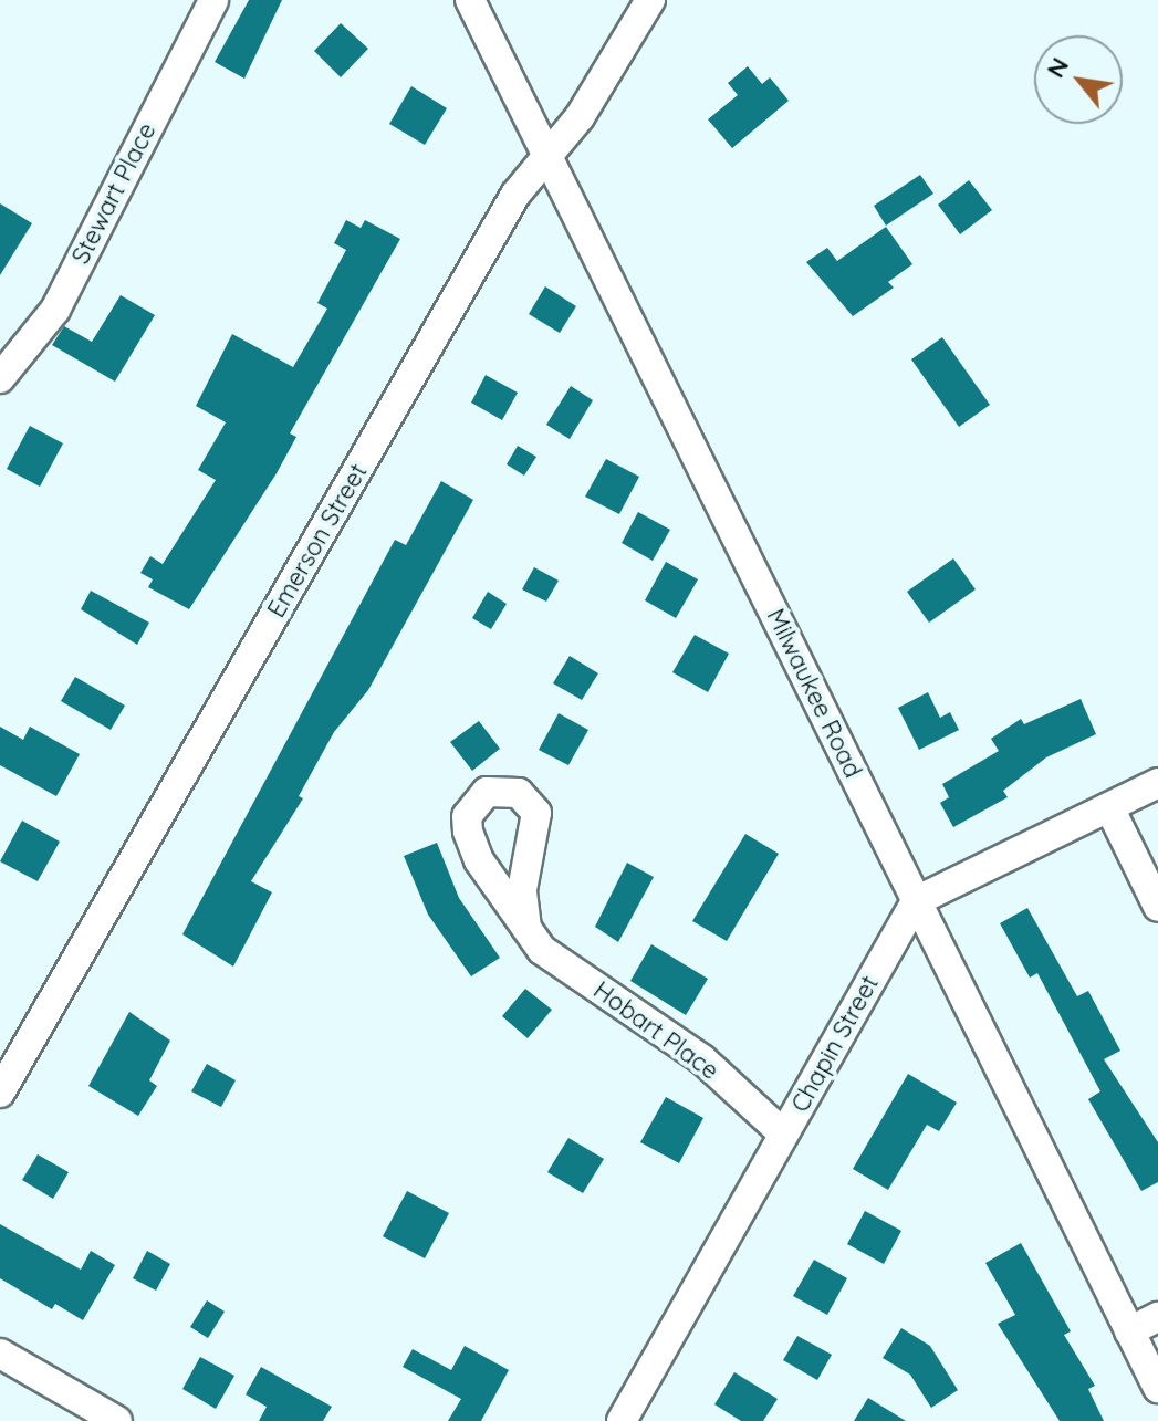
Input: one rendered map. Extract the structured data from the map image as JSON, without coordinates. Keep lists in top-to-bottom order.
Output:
{
  "streets": {
    "street": [
      "Stewart Place",
      "Emerson Street",
      "Milwaukee Road",
      "Hobart Place",
      "Chapin Street"
    ]
  },
  "crossings": [
    ["Emerson Street", "Milwaukee Road"],
    ["Milwaukee Road", "Chapin Street"],
    ["Hobart Place", "Chapin Street"]
  ],
  "north": "top left"
}
